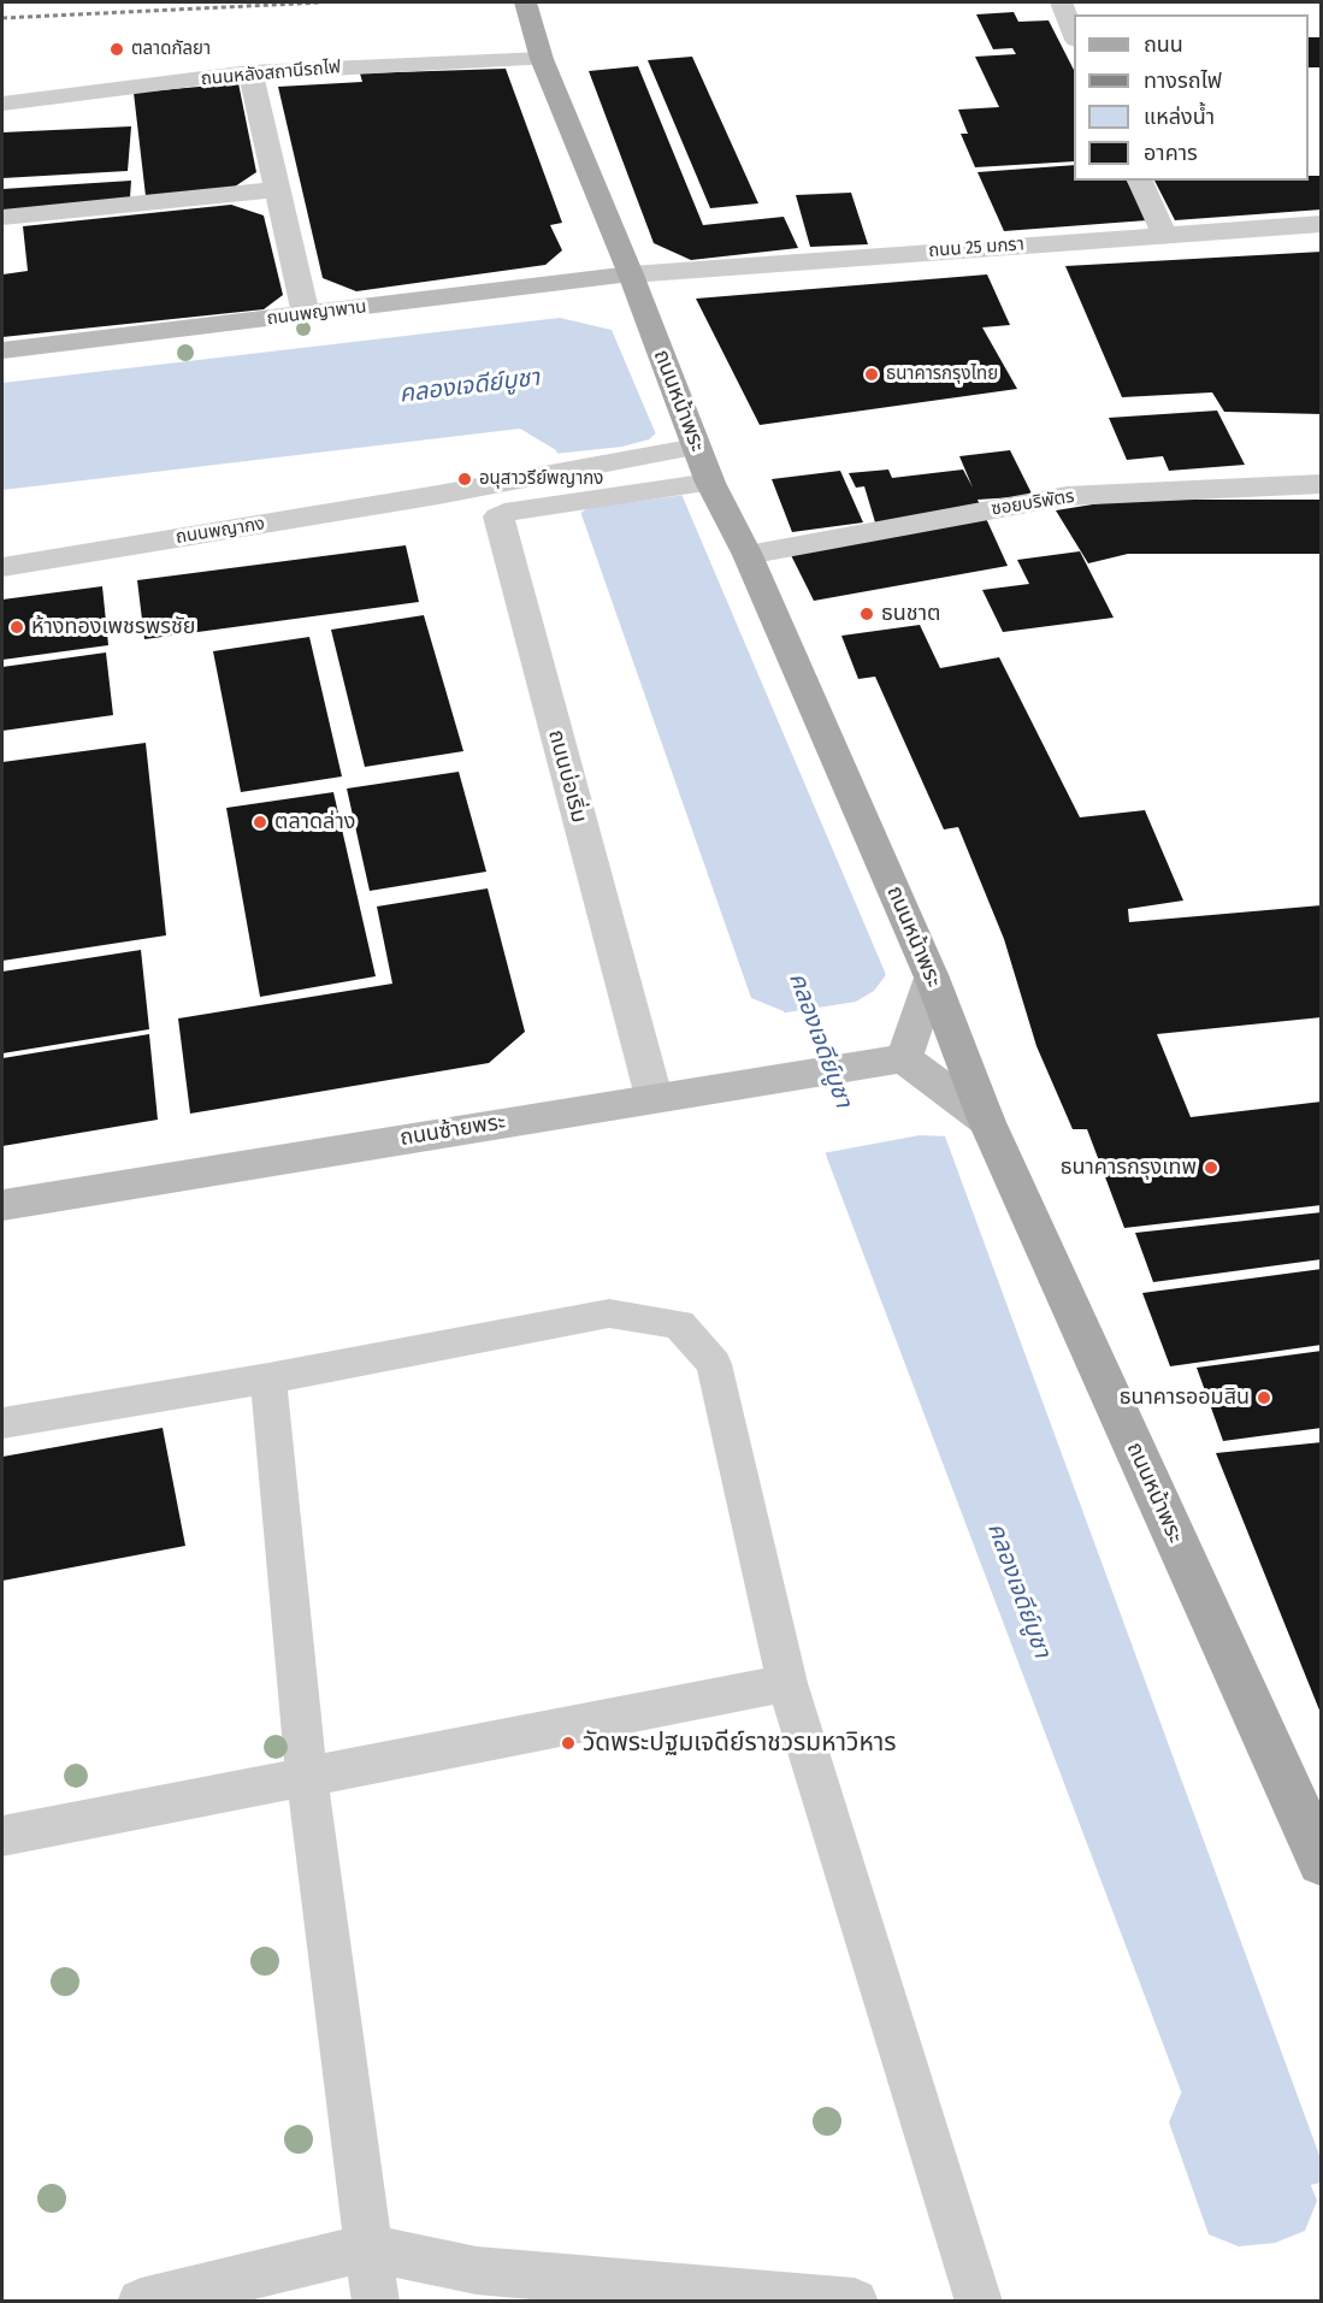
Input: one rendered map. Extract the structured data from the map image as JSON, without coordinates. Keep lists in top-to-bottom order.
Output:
{
  "streets": {
    "main road": ["ถนนหน้าพระ"],
    "street": [
      "ถนนหลังสถานีรถไฟ",
      "ถนน 25 มกรา",
      "ถนนพญาพาน",
      "ซอยบริพัตร",
      "ถนนพญากง",
      "ถนนบ่อเริ่ม",
      "ถนนซ้ายพระ"
    ]
  },
  "crossings": [
    ["ถนนหลังสถานีรถไฟ", "ถนนหน้าพระ"],
    ["ถนน 25 มกรา", "ถนนพญาพาน"],
    ["ถนน 25 มกรา", "ถนนหน้าพระ"],
    ["ถนนพญาพาน", "ถนนหน้าพระ"],
    ["ถนนหน้าพระ", "ซอยบริพัตร"],
    ["ถนนหน้าพระ", "ถนนพญากง"],
    ["ถนนบ่อเริ่ม", "ถนนซ้ายพระ"]
  ],
  "water": ["คลองเจดีย์บูชา"],
  "places": [
    "ตลาดกัลยา",
    "ธนาคารกรุงไทย",
    "อนุสาวรีย์พญากง",
    "ธนชาต",
    "ห้างทองเพชรพรชัย",
    "ตลาดล่าง",
    "ธนาคารกรุงเทพ",
    "ธนาคารออมสิน",
    "วัดพระปฐมเจดีย์ราชวรมหาวิหาร"
  ],
  "legend": [
    "ถนน",
    "ทางรถไฟ",
    "แหล่งน้ำ",
    "อาคาร"
  ]
}
